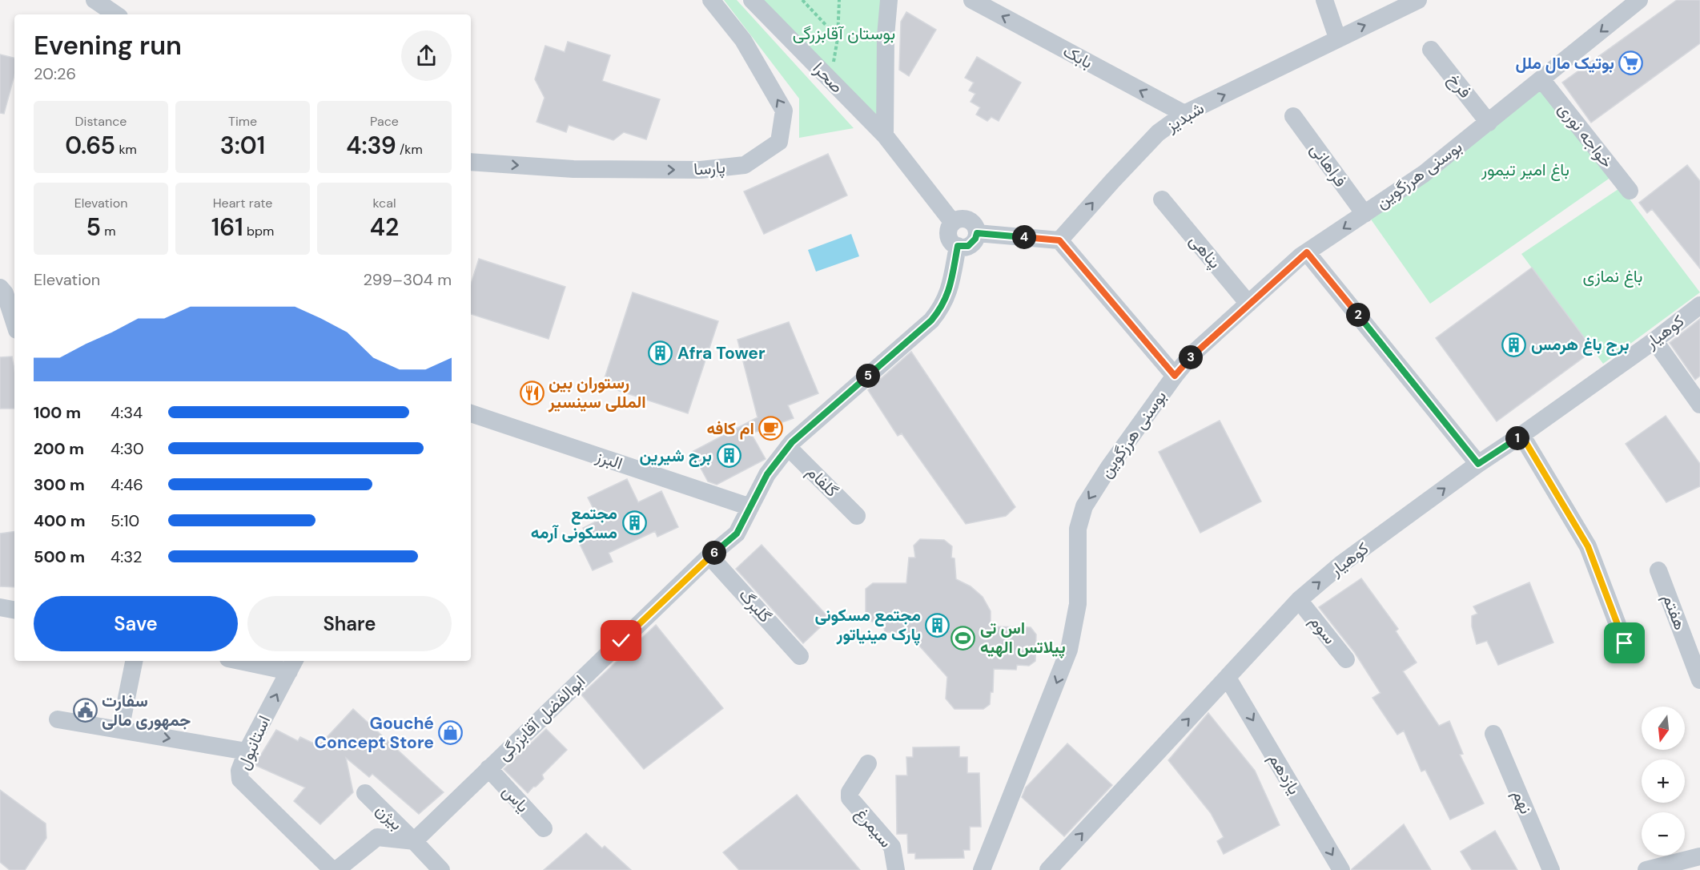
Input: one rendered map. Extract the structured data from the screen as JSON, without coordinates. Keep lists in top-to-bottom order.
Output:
{
  "streets": {
    "street": [
      "بابک",
      "صحرا",
      "فرخ",
      "شبدیز",
      "خواجه نوری",
      "فراهانی",
      "پارسا",
      "بوسنی هرزگوین",
      "پناهی",
      "کوهیار",
      "البرز",
      "گلفام",
      "گلبرگ",
      "هفتم",
      "سوم",
      "ابوالفضل آقابزرگی",
      "استانبول",
      "یازدهم",
      "یاس",
      "نهم",
      "بیژن",
      "سیمرغ"
    ]
  },
  "crossings": [
    ["بابک", "شبدیز"],
    ["فرخ", "بوسنی هرزگوین"],
    ["خواجه نوری", "بوسنی هرزگوین"],
    ["فراهانی", "بوسنی هرزگوین"],
    ["بوسنی هرزگوین", "پناهی"],
    ["کوهیار", "سوم"],
    ["کوهیار", "یازدهم"],
    ["البرز", "ابوالفضل آقابزرگی"],
    ["گلفام", "ابوالفضل آقابزرگی"],
    ["گلبرگ", "ابوالفضل آقابزرگی"],
    ["ابوالفضل آقابزرگی", "یاس"],
    ["ابوالفضل آقابزرگی", "بیژن"]
  ],
  "one_way": [
    "بابک",
    "شبدیز",
    "بوسنی هرزگوین",
    "کوهیار",
    "یازدهم"
  ],
  "parks": ["بوستان آقابزرگی", "باغ امیر تیمور", "باغ نمازی"],
  "places": {
    "supermarket": ["بوتیک مال ملل"],
    "building": [
      "برج باغ هرمس",
      "Afra Tower",
      "برج شیرین",
      "مجتمع مسکونی آرمه",
      "مجتمع مسکونی پارک مینیاتور"
    ],
    "restaurant": ["رستوران بین المللی سینسیر"],
    "cafe": ["ام کافه"],
    "sports": ["اس تی پیلاتس الهیه"],
    "public building": ["سفارت جمهوری مالی"],
    "shop": ["Gouché Concept Store"]
  },
  "north": "bottom",
  "page": {
    "heading": ["Evening run", "20:26"],
    "stats": [
      ["Distance", "0.65 km"],
      ["Time", "3:01"],
      ["Pace", "4:39 /km"],
      ["Elevation", "5 m"],
      ["Heart rate", "161 bpm"],
      ["kcal", "42"]
    ],
    "pins": [
      "4",
      "2",
      "3",
      "5",
      "1",
      "6"
    ],
    "chart": ["Elevation", "299–304 m"],
    "list": [
      {
        "name": "100 m",
        "note": "4:34"
      },
      {
        "name": "200 m",
        "note": "4:30"
      },
      {
        "name": "300 m",
        "note": "4:46"
      },
      {
        "name": "400 m",
        "note": "5:10"
      },
      {
        "name": "500 m",
        "note": "4:32"
      }
    ],
    "buttons": ["Save", "Share"],
    "map_buttons": ["+", "−"]
  }
}
